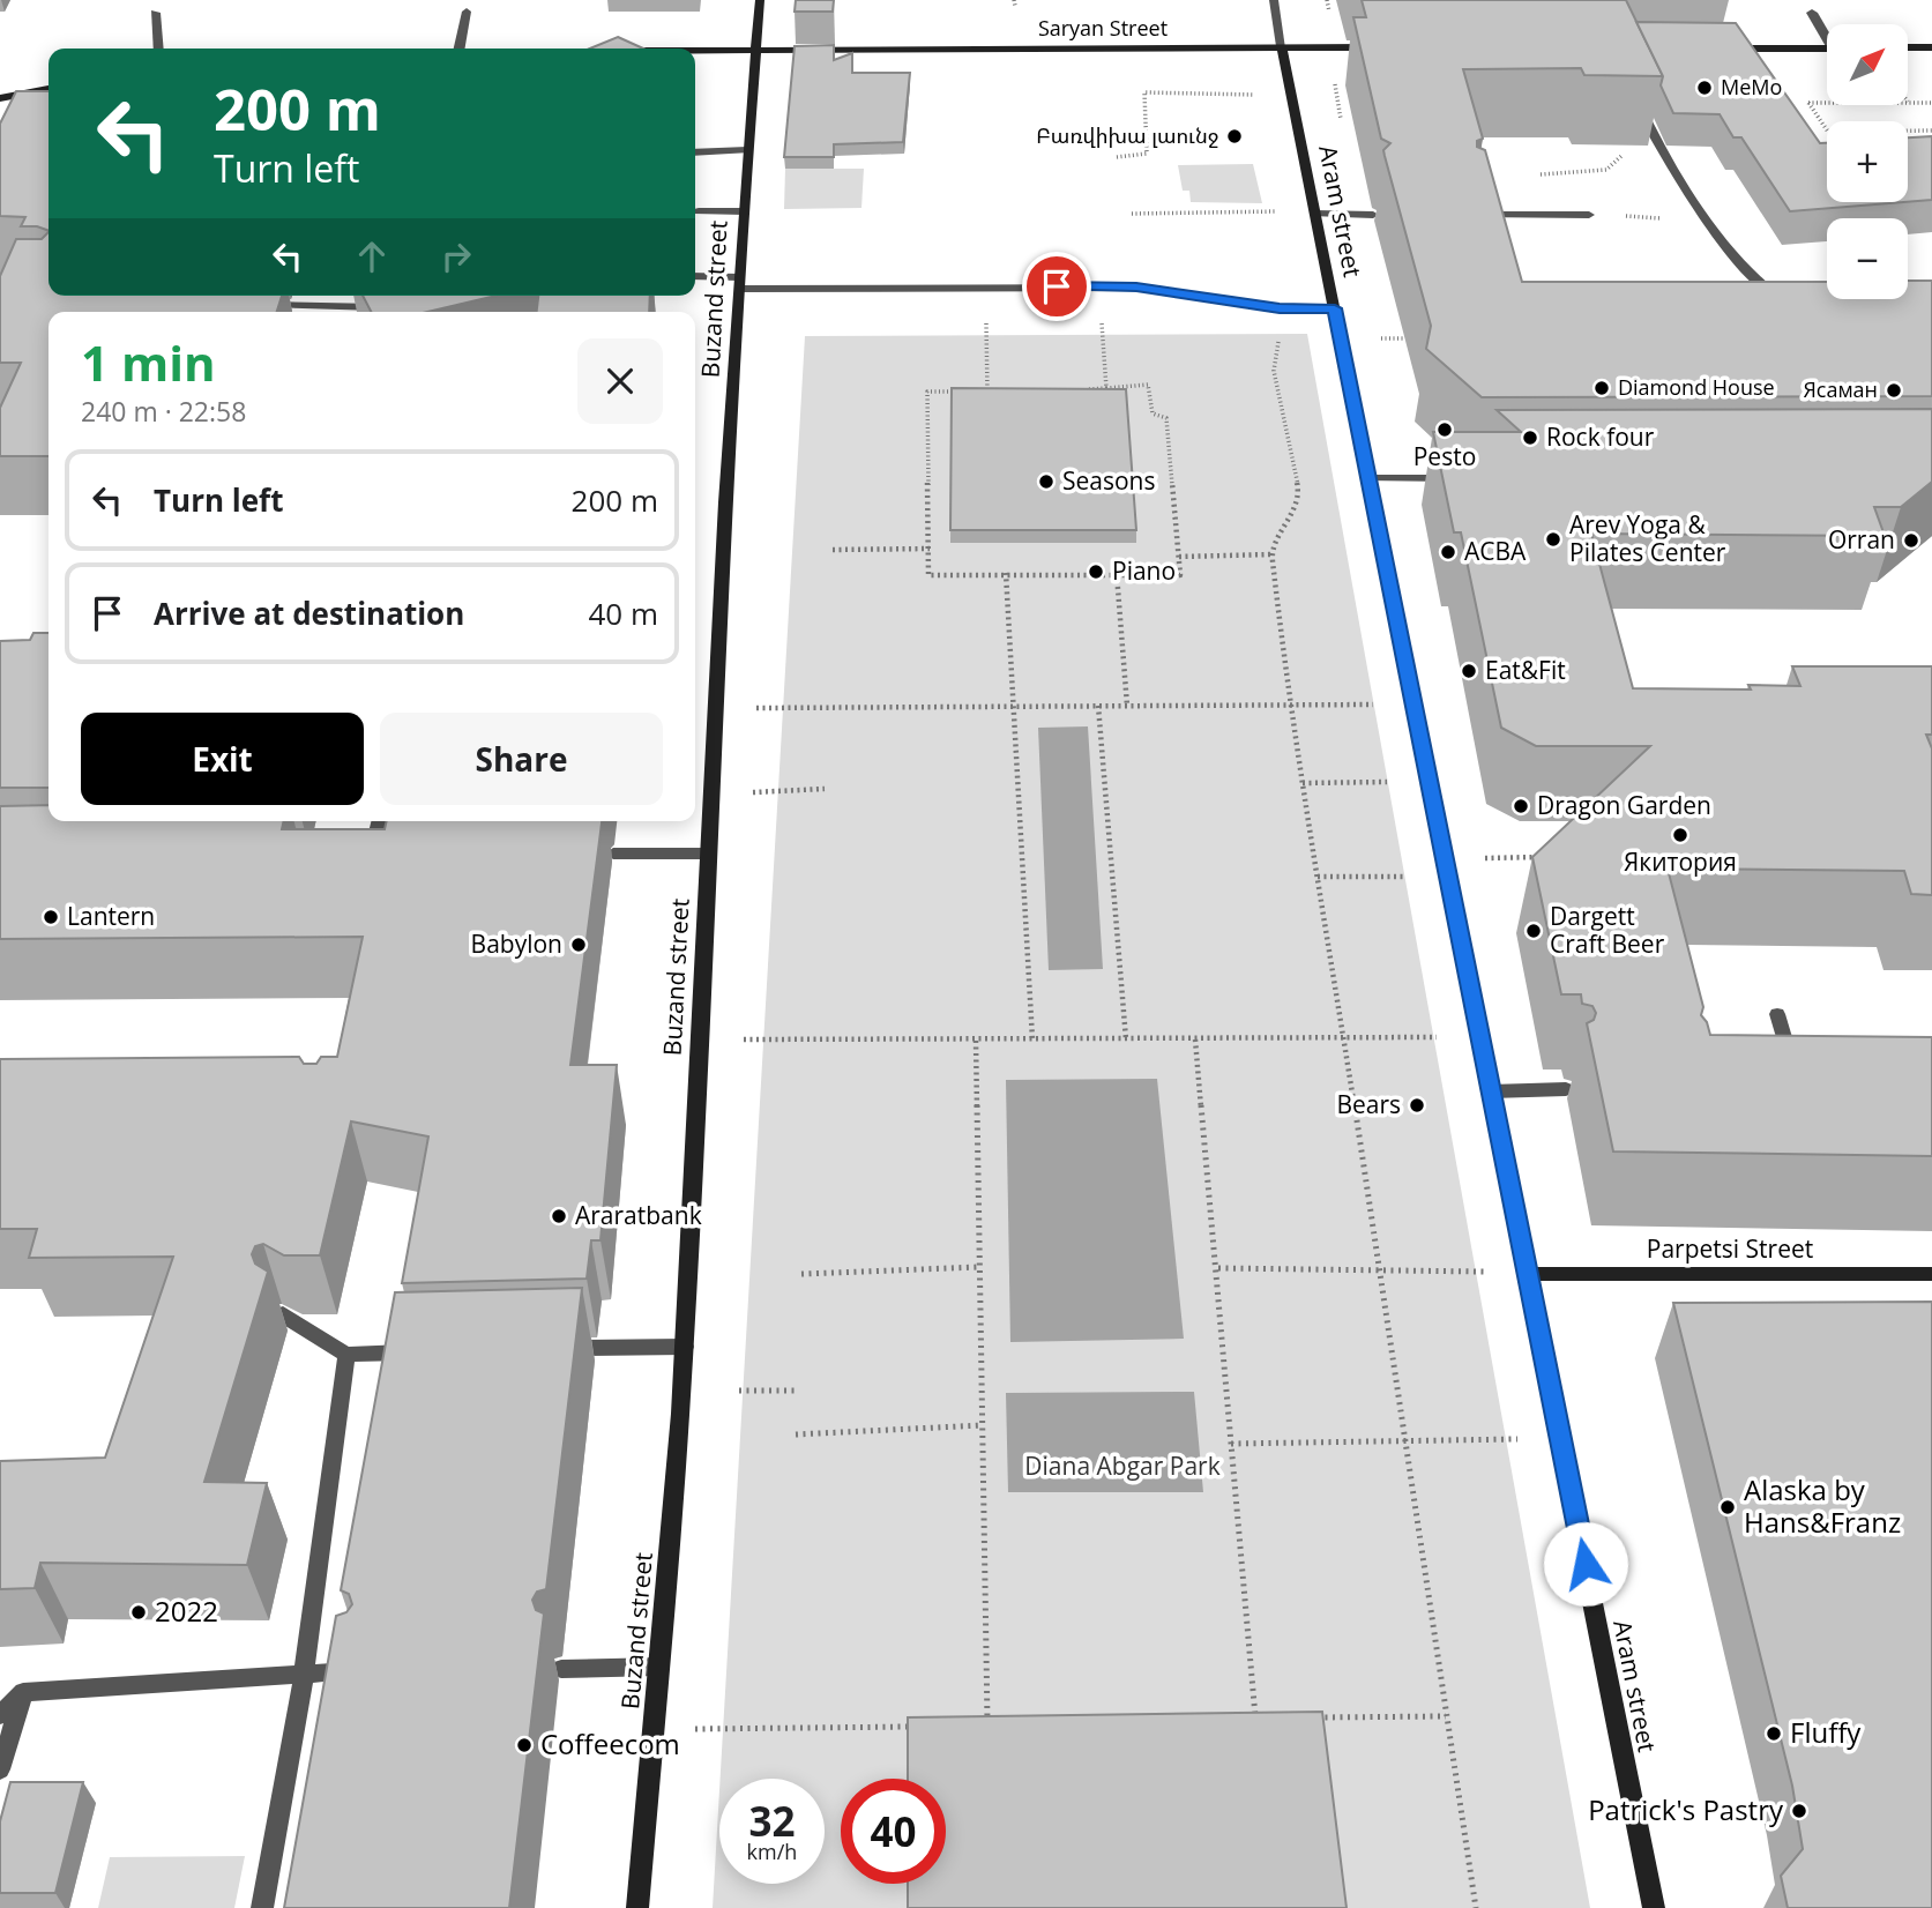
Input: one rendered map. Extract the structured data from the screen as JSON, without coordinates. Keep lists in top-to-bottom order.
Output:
{
  "streets": {
    "street": [
      "Saryan Street",
      "Aram street",
      "Buzand street",
      "Parpetsi Street"
    ]
  },
  "crossings": [
    ["Saryan Street", "Aram street"],
    ["Saryan Street", "Buzand street"],
    ["Aram street", "Parpetsi Street"]
  ],
  "parks": ["Diana Abgar Park"],
  "places": [
    "MeMo",
    "Բառվիխա լաունջ",
    "Diamond House",
    "Ясаман",
    "Pesto",
    "Rock four",
    "Seasons",
    "Arev Yoga & Pilates Center",
    "Orran",
    "ACBA",
    "Piano",
    "Eat&Fit",
    "Dragon Garden",
    "Якитория",
    "Lantern",
    "Dargett Craft Beer",
    "Babylon",
    "Bears",
    "Araratbank",
    "Alaska by Hans&Franz",
    "2022",
    "Fluffy",
    "Coffeecom",
    "Patrick's Pastry"
  ],
  "north": "top right",
  "page": {
    "map_buttons": ["+", "−"],
    "turn": ["200 m", "Turn left"],
    "heading": ["1 min", "240 m · 22:58"],
    "list": [
      {
        "name": "Turn left",
        "value": "200 m"
      },
      {
        "name": "Arrive at destination",
        "value": "40 m"
      }
    ],
    "buttons": ["Exit", "Share"],
    "speed": "32 km/h",
    "limit": "40"
  }
}
